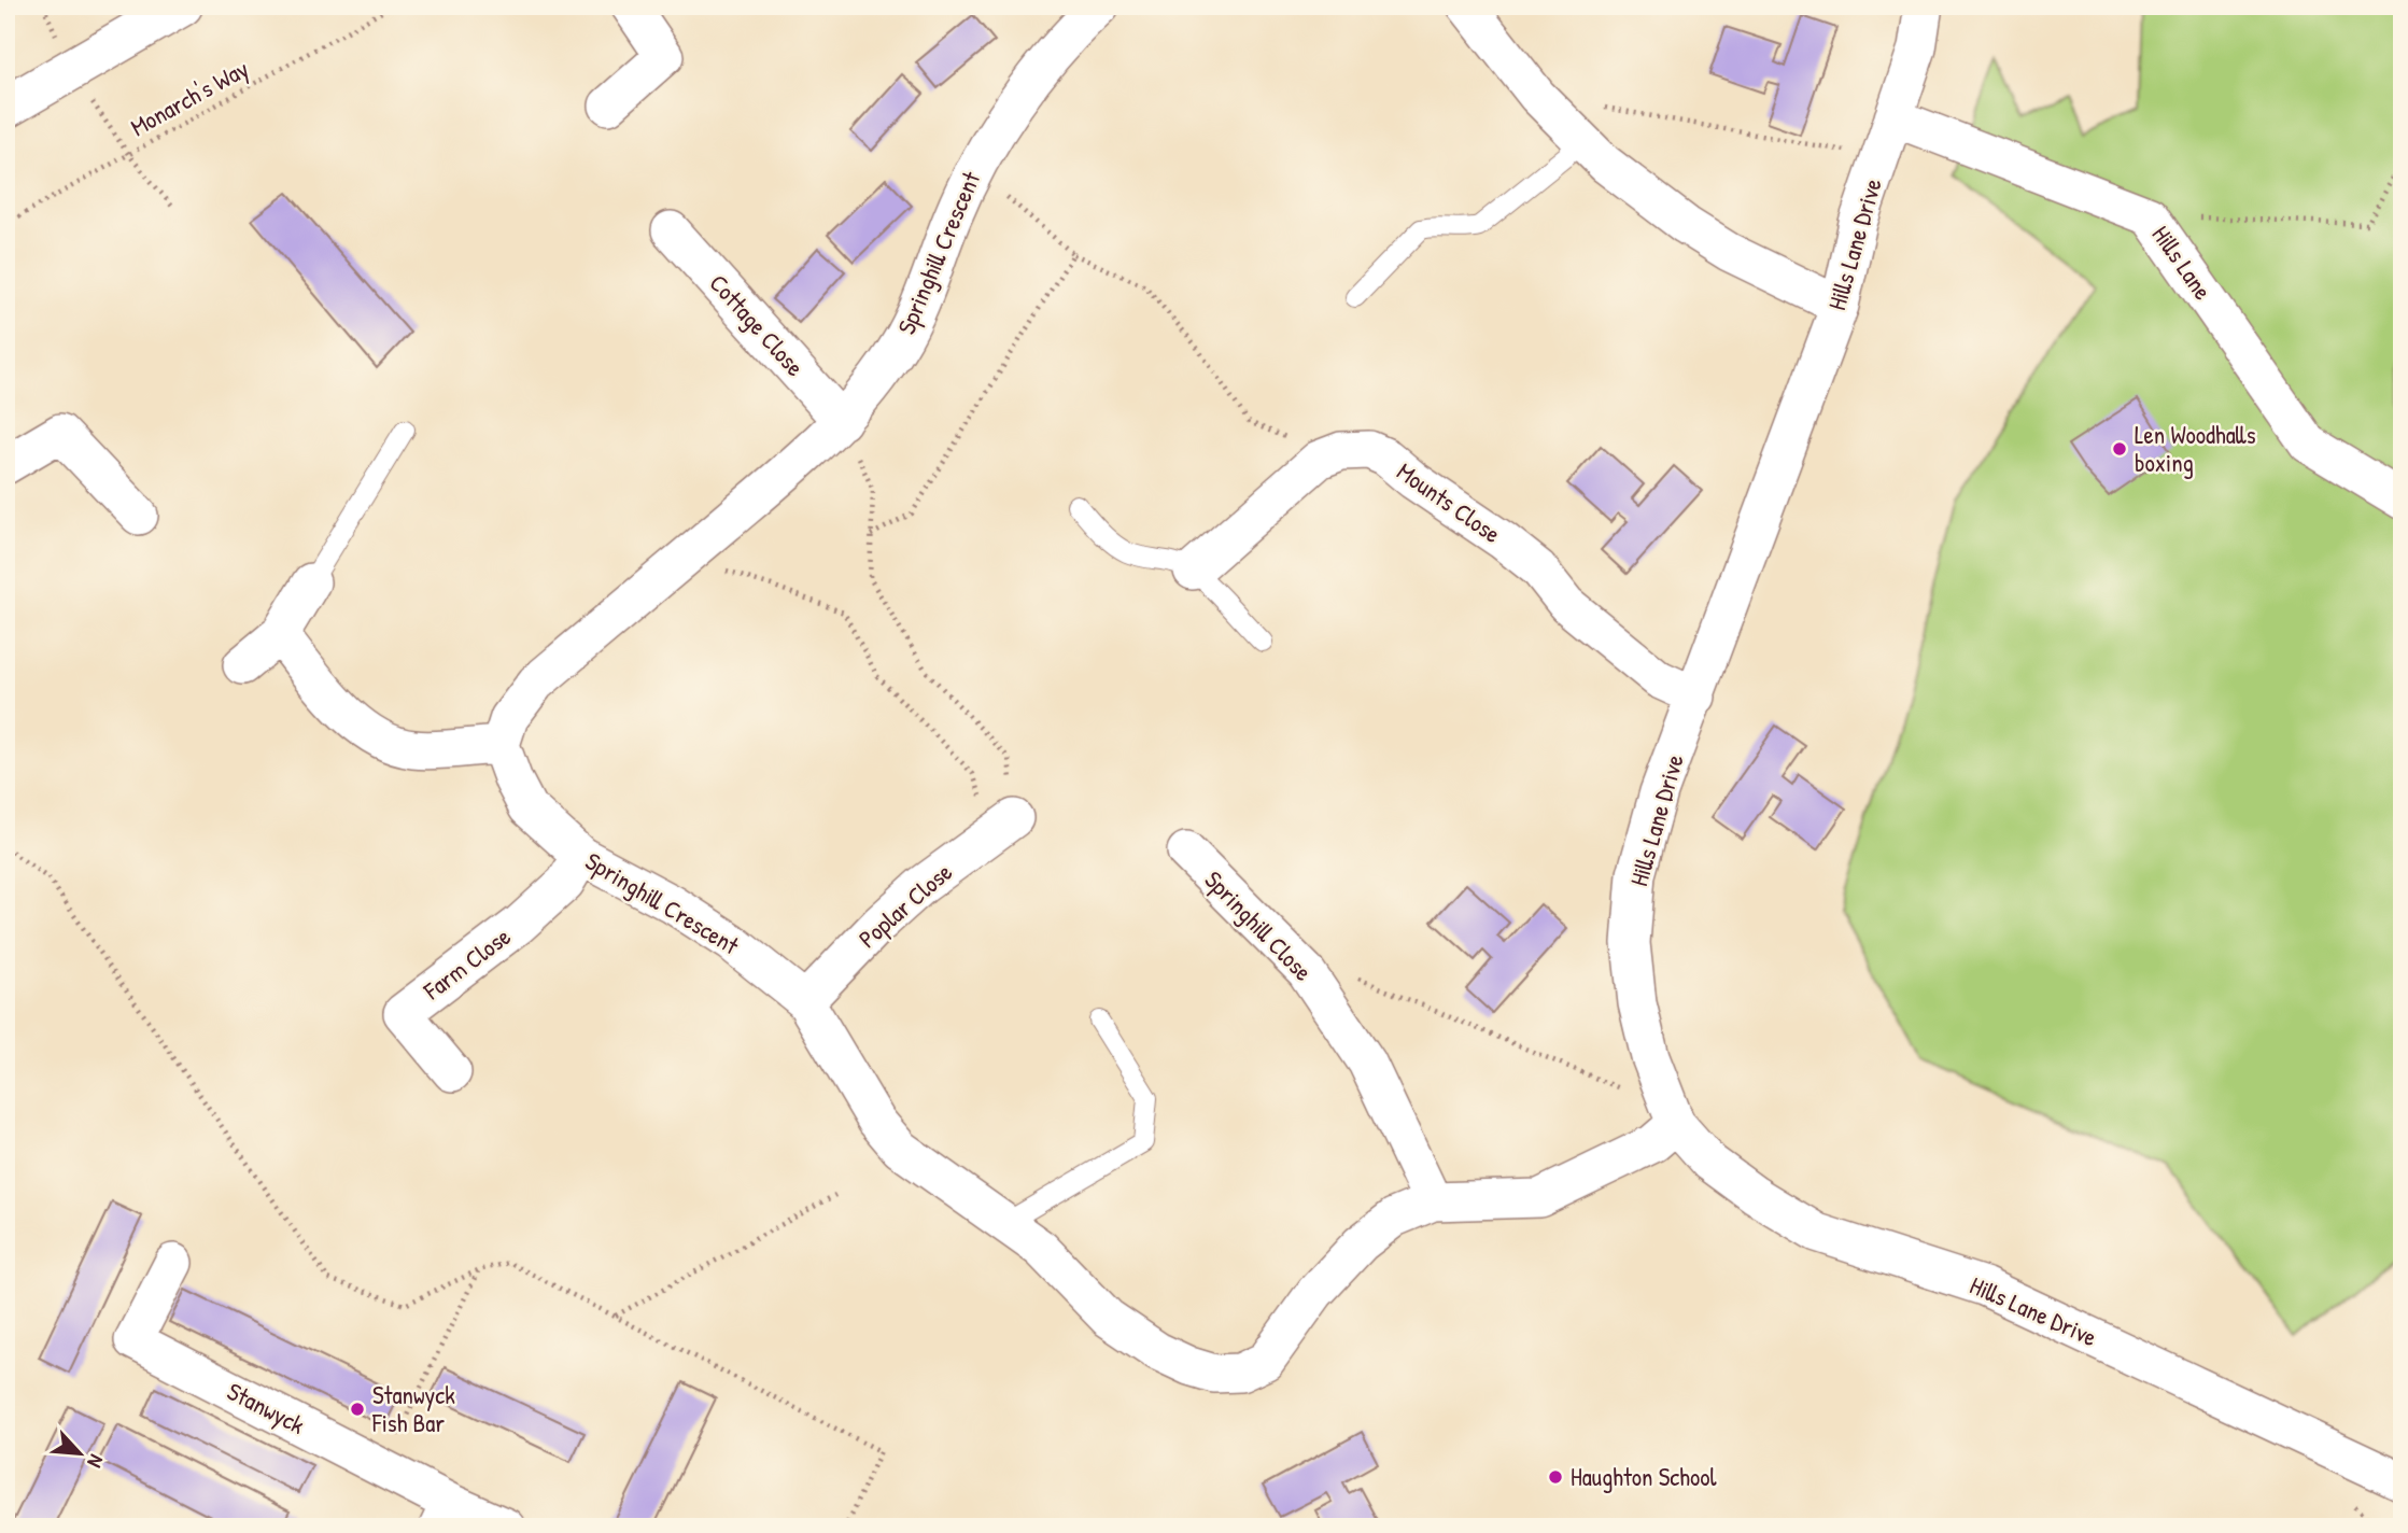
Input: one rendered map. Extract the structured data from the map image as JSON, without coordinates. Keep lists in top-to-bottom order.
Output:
{
  "streets": {
    "street": [
      "Hills Lane Drive",
      "Springhill Crescent",
      "Hills Lane",
      "Cottage Close",
      "Mounts Close",
      "Poplar Close",
      "Springhill Close",
      "Farm Close",
      "Stanwyck"
    ],
    "path": ["Monarch's Way"]
  },
  "crossings": [
    ["Hills Lane Drive", "Springhill Crescent"],
    ["Hills Lane Drive", "Hills Lane"],
    ["Hills Lane Drive", "Mounts Close"],
    ["Springhill Crescent", "Cottage Close"],
    ["Springhill Crescent", "Poplar Close"],
    ["Springhill Crescent", "Springhill Close"],
    ["Springhill Crescent", "Farm Close"]
  ],
  "places": ["Len Woodhalls boxing", "Stanwyck Fish Bar", "Haughton School"],
  "north": "bottom right"
}
